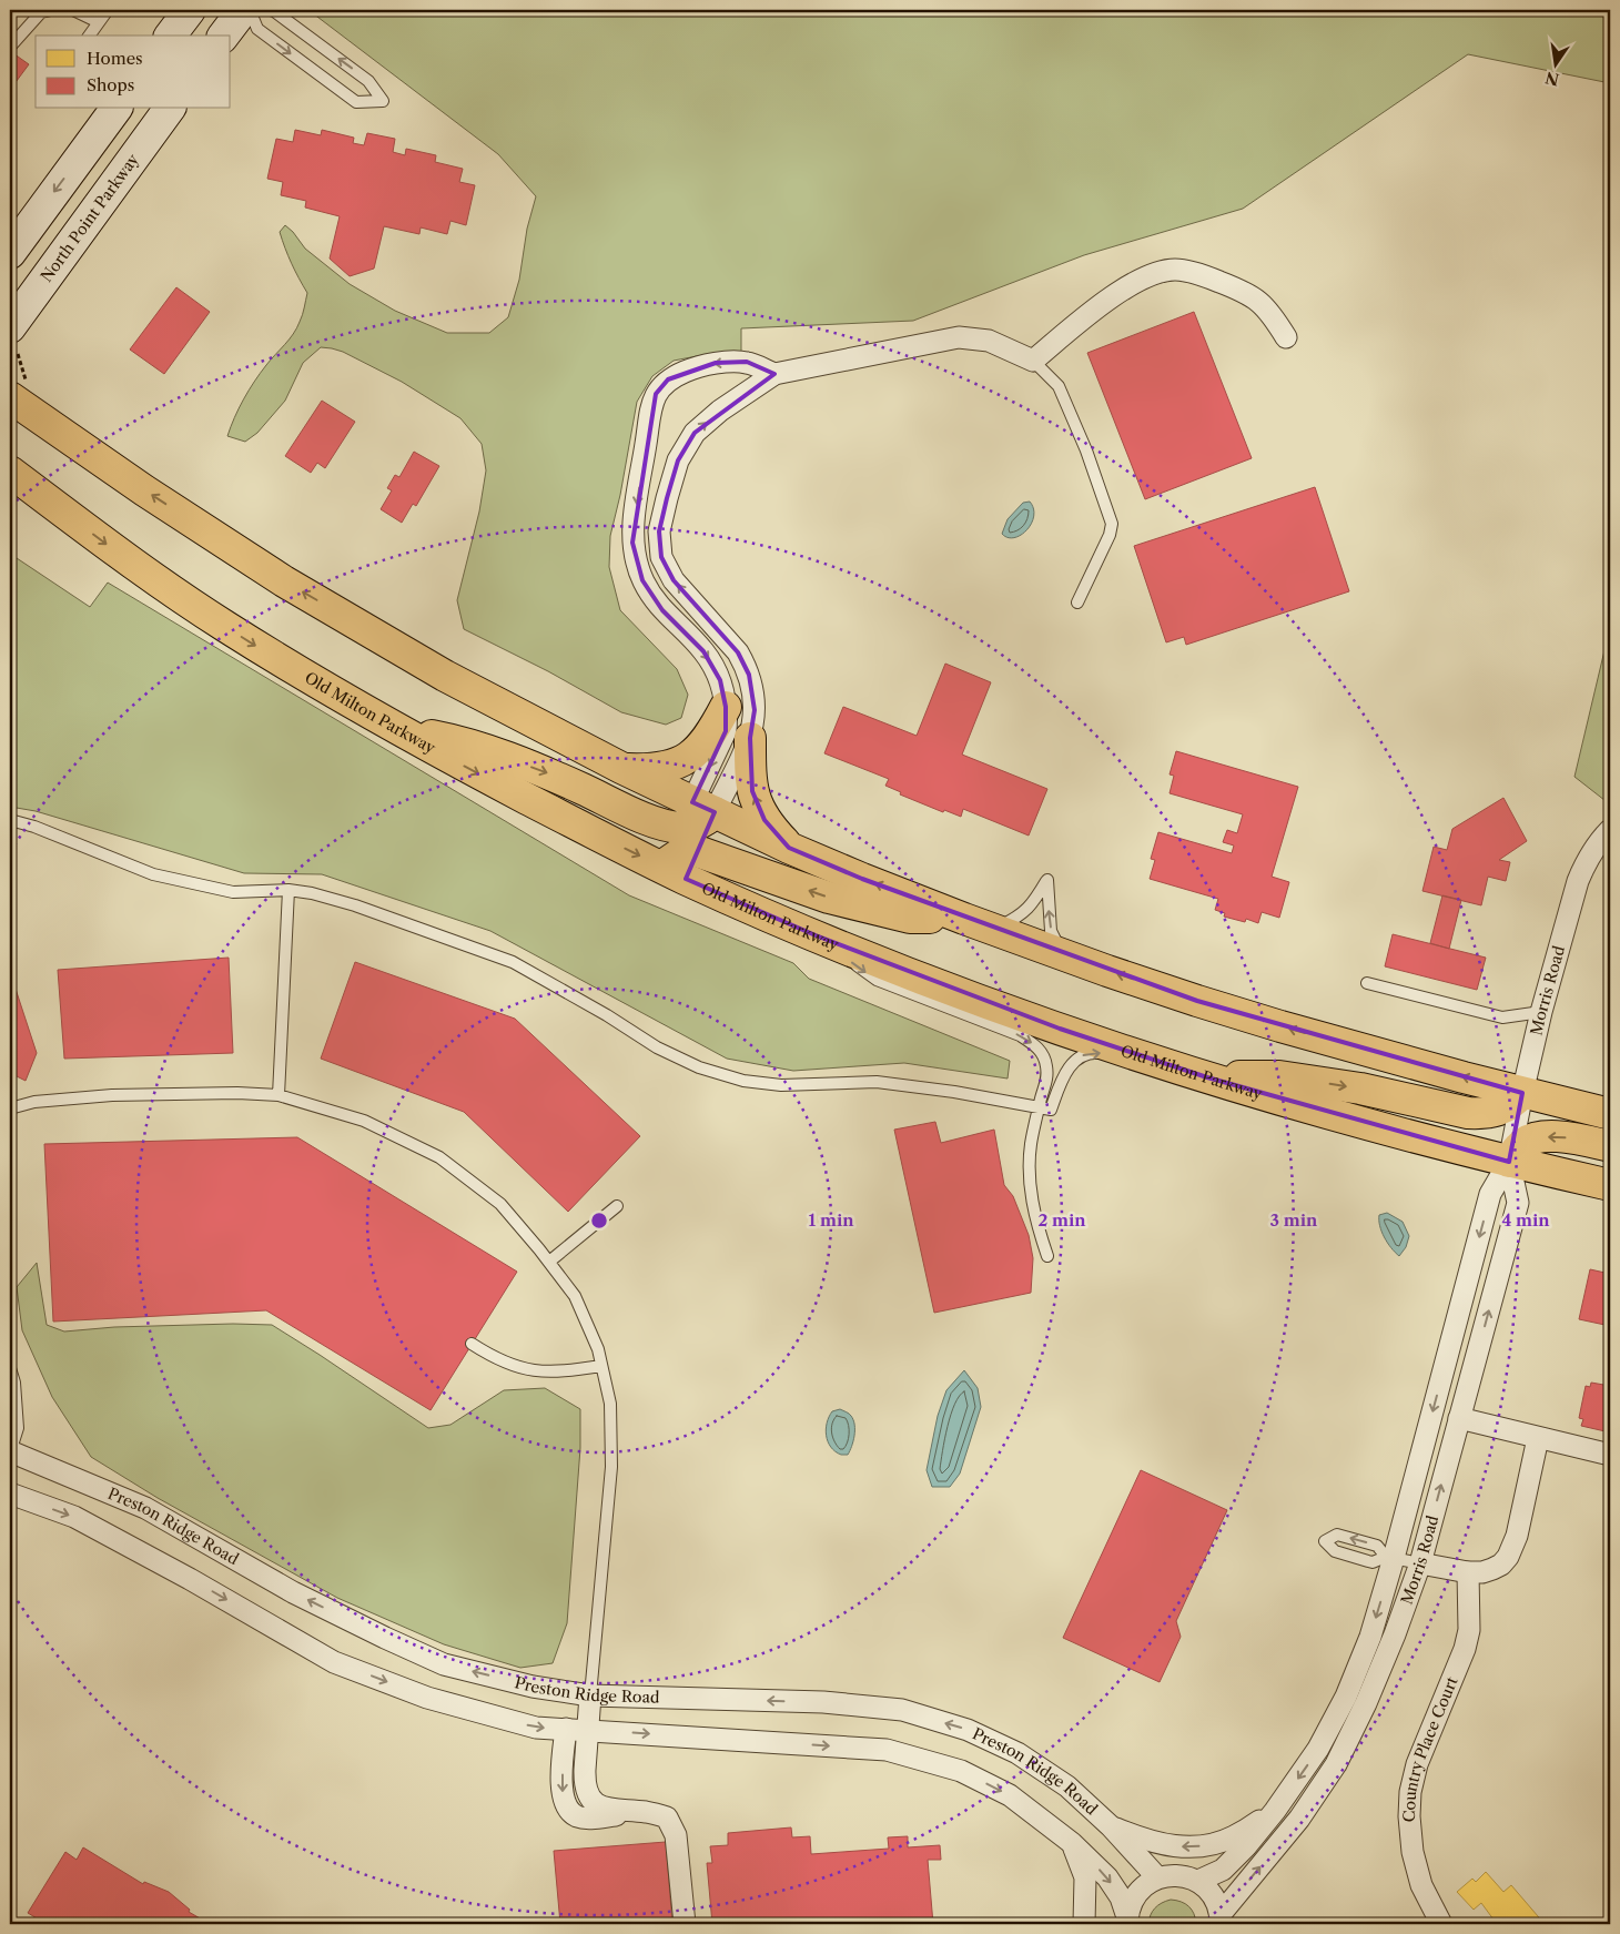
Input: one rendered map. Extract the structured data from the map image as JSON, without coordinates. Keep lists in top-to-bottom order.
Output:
{
  "streets": {
    "highway": ["Old Milton Parkway"],
    "street": [
      "North Point Parkway",
      "Morris Road",
      "Preston Ridge Road",
      "Country Place Court"
    ]
  },
  "crossings": [
    ["Old Milton Parkway", "Morris Road"]
  ],
  "legend": ["Homes", "Shops"],
  "north": "bottom",
  "rings": [
    "1 min",
    "2 min",
    "3 min",
    "4 min"
  ]
}
